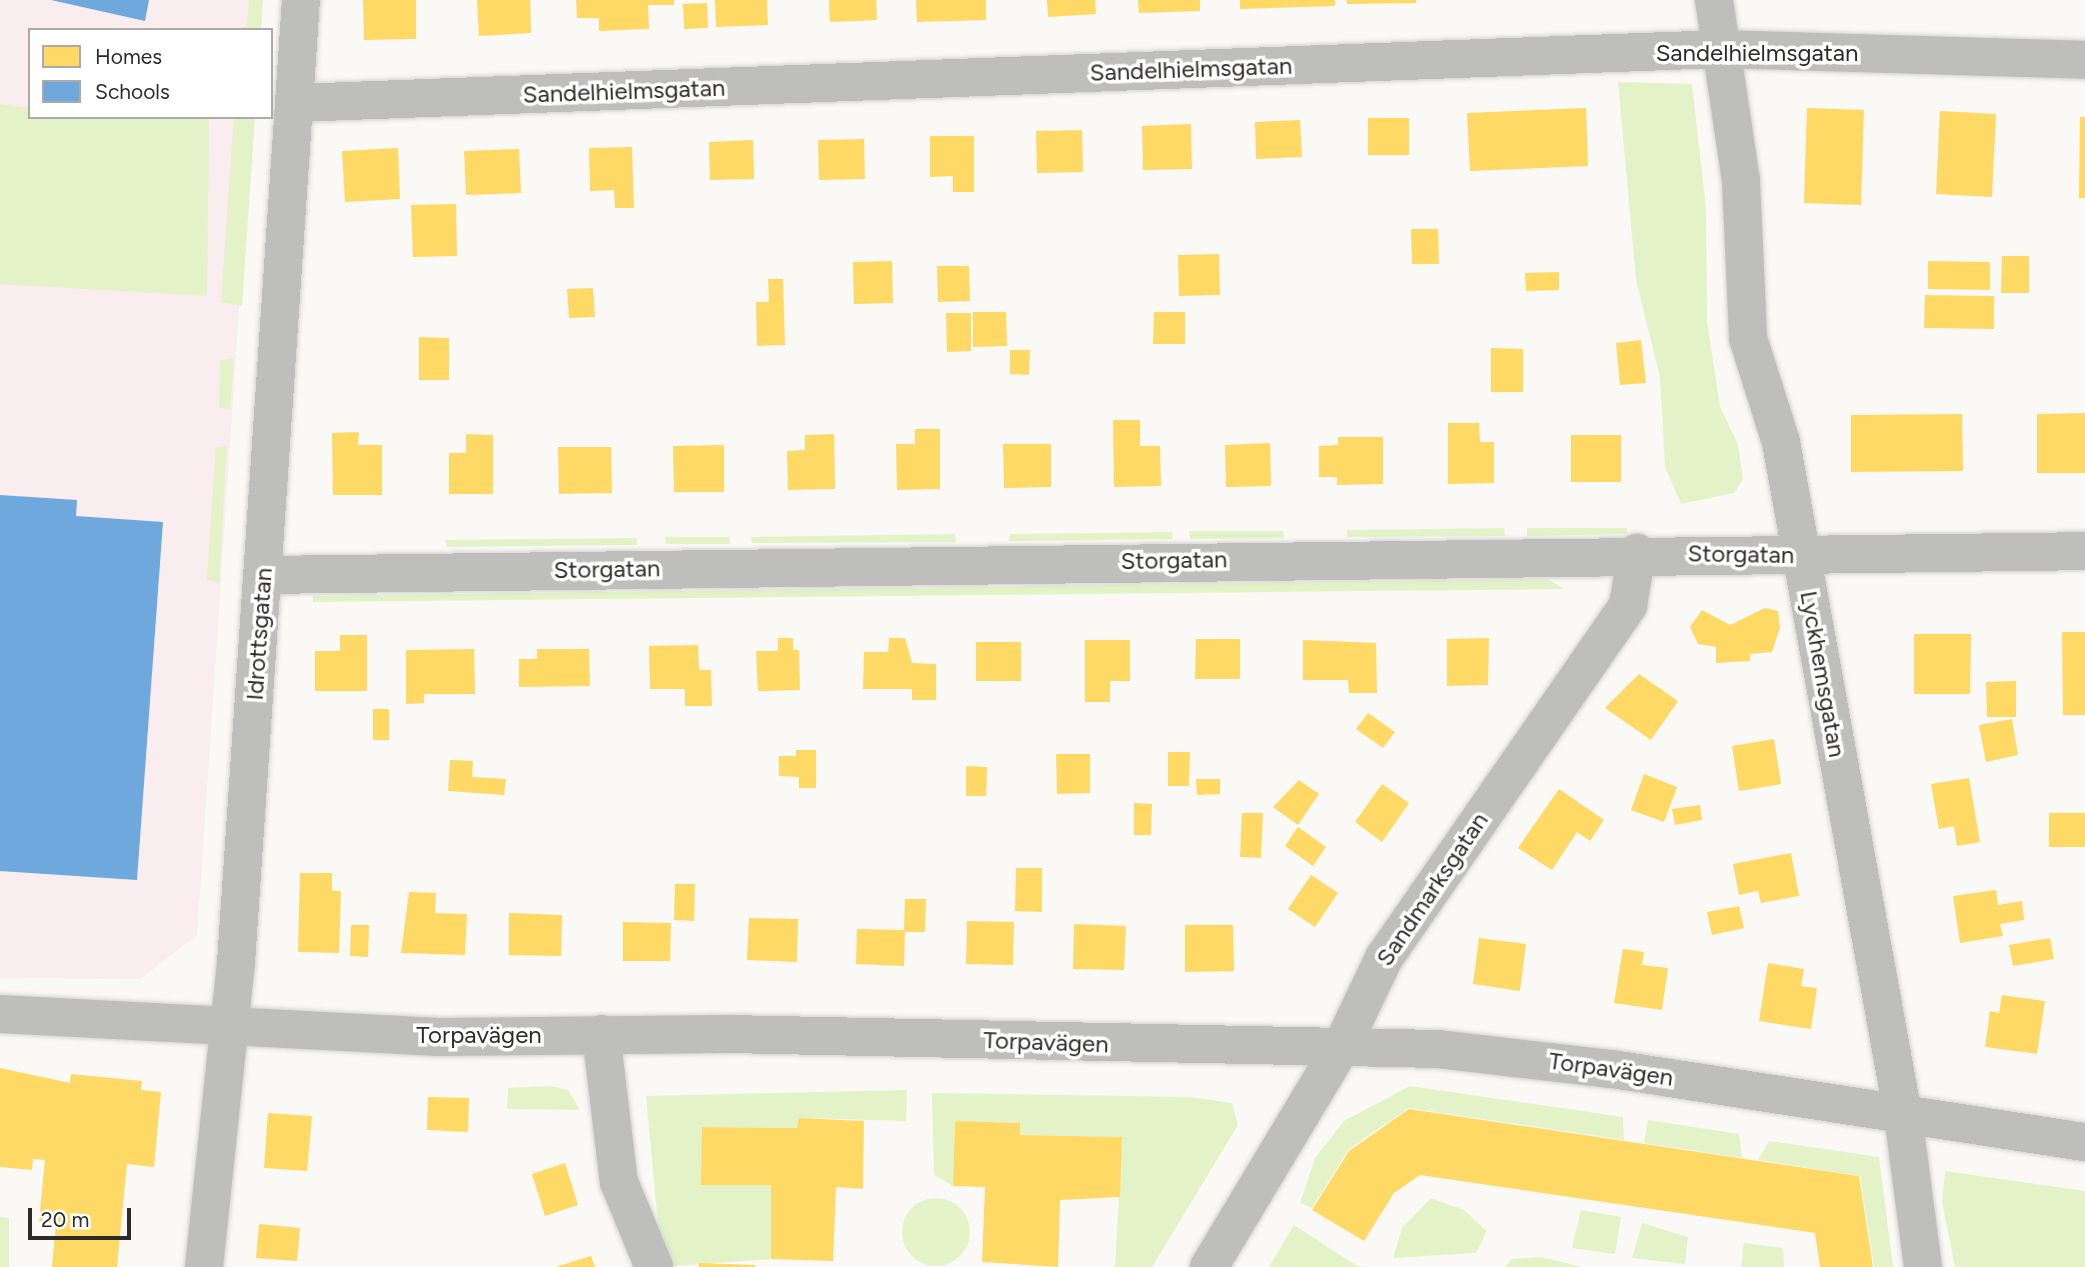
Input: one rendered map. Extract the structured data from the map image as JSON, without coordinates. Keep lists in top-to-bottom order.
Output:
{
  "streets": {
    "street": [
      "Sandelhielmsgatan",
      "Storgatan",
      "Idrottsgatan",
      "Lyckhemsgatan",
      "Sandmarksgatan",
      "Torpavägen"
    ]
  },
  "crossings": [
    ["Sandelhielmsgatan", "Idrottsgatan"],
    ["Sandelhielmsgatan", "Lyckhemsgatan"],
    ["Storgatan", "Idrottsgatan"],
    ["Storgatan", "Lyckhemsgatan"],
    ["Storgatan", "Sandmarksgatan"],
    ["Idrottsgatan", "Torpavägen"],
    ["Lyckhemsgatan", "Torpavägen"],
    ["Sandmarksgatan", "Torpavägen"]
  ],
  "legend": ["Homes", "Schools"],
  "scale_bar": "20 m"
}
